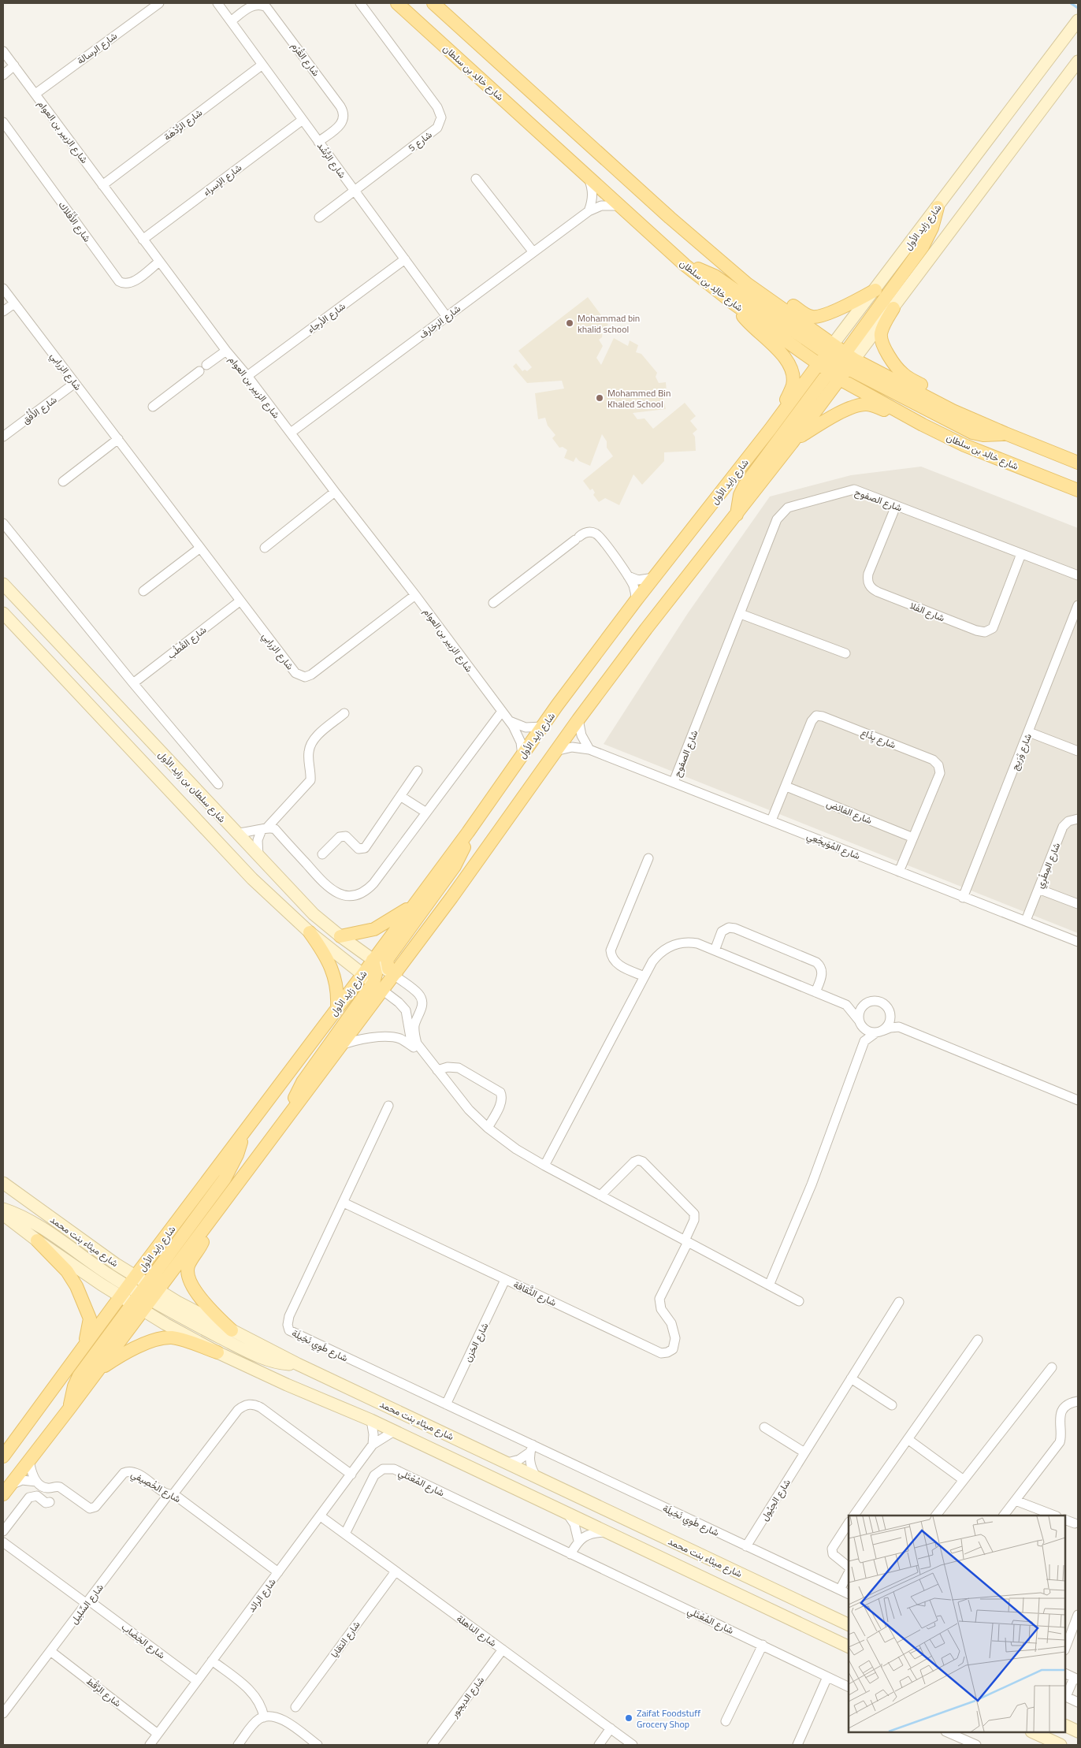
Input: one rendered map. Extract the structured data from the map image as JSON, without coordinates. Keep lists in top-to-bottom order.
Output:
{
  "streets": {
    "main road": [
      "شارع خالِد بن سلطان",
      "شارع زايد الأول",
      "شارع سلطان بن زايد الأول",
      "شارع ميثاء بنت محمد"
    ],
    "street": [
      "شارع الرسالة",
      "شارع القُرْم",
      "شارع الرُّدْهَة",
      "شارع الزبير بن العوام",
      "شارع 5",
      "شارع الرُّشْد",
      "شارع الإسراء",
      "شارع الأَفْلاك",
      "شارع الأرجاء",
      "شارع الزخارف",
      "شارع الزرابي",
      "شارع الأُفُق",
      "شارع الصفوح",
      "شارع الفَلا",
      "شارع القُطُب",
      "شارع يِذَاع",
      "شارع وْرَيج",
      "شارع الفائض",
      "شارع المُوَيجْعِي",
      "شارع المِطْرِي",
      "شارع الثَّقافة",
      "شارع الخزن",
      "شارع طَوِي نَخِيلَة",
      "شارع المُعْتَلي",
      "شارع الخْصِيفي",
      "شارع الحِيُول",
      "شارع الرائد",
      "شارع السِّلِيل",
      "شارع الناهلة",
      "شارع التقايا",
      "شارع الخِضَاب",
      "شارع الرَّقْط",
      "شارع الديجور"
    ]
  },
  "crossings": [
    ["شارع الرسالة", "شارع الزبير بن العوام"],
    ["شارع القُرْم", "شارع الرُّشْد"],
    ["شارع خالِد بن سلطان", "شارع زايد الأول"],
    ["شارع خالِد بن سلطان", "شارع الزخارف"],
    ["شارع الرُّدْهَة", "شارع الزبير بن العوام"],
    ["شارع الرُّدْهَة", "شارع الرُّشْد"],
    ["شارع الزبير بن العوام", "شارع الإسراء"],
    ["شارع الزبير بن العوام", "شارع الأَفْلاك"],
    ["شارع الزبير بن العوام", "شارع زايد الأول"],
    ["شارع الزبير بن العوام", "شارع الأرجاء"],
    ["شارع الزبير بن العوام", "شارع الزخارف"],
    ["شارع الزبير بن العوام", "شارع الزرابي"],
    ["شارع 5", "شارع الرُّشْد"],
    ["شارع الرُّشْد", "شارع الإسراء"],
    ["شارع الرُّشْد", "شارع الأرجاء"],
    ["شارع الرُّشْد", "شارع الزخارف"],
    ["شارع زايد الأول", "شارع سلطان بن زايد الأول"],
    ["شارع زايد الأول", "شارع المُوَيجْعِي"],
    ["شارع زايد الأول", "شارع ميثاء بنت محمد"],
    ["شارع زايد الأول", "شارع الخْصِيفي"],
    ["شارع الزرابي", "شارع الأُفُق"],
    ["شارع الزرابي", "شارع القُطُب"],
    ["شارع الصفوح", "شارع الفَلا"],
    ["شارع الصفوح", "شارع المُوَيجْعِي"],
    ["شارع يِذَاع", "شارع الفائض"],
    ["شارع يِذَاع", "شارع المُوَيجْعِي"],
    ["شارع وْرَيج", "شارع المُوَيجْعِي"],
    ["شارع المُوَيجْعِي", "شارع المِطْرِي"],
    ["شارع ميثاء بنت محمد", "شارع الرائد"],
    ["شارع الثَّقافة", "شارع الخزن"],
    ["شارع الثَّقافة", "شارع طَوِي نَخِيلَة"],
    ["شارع الخزن", "شارع طَوِي نَخِيلَة"],
    ["شارع طَوِي نَخِيلَة", "شارع الحِيُول"],
    ["شارع المُعْتَلي", "شارع الناهلة"],
    ["شارع الخْصِيفي", "شارع الرائد"],
    ["شارع الخْصِيفي", "شارع السِّلِيل"],
    ["شارع الرائد", "شارع السِّلِيل"],
    ["شارع الرائد", "شارع الناهلة"],
    ["شارع الرائد", "شارع الخِضَاب"],
    ["شارع الرائد", "شارع الرَّقْط"],
    ["شارع السِّلِيل", "شارع الخِضَاب"],
    ["شارع السِّلِيل", "شارع الرَّقْط"],
    ["شارع الناهلة", "شارع التقايا"],
    ["شارع الناهلة", "شارع الديجور"]
  ],
  "places": ["Mohammad bin khalid school", "Mohammed Bin Khaled School", "Zaifat Foodstuff Grocery Shop"]
}
